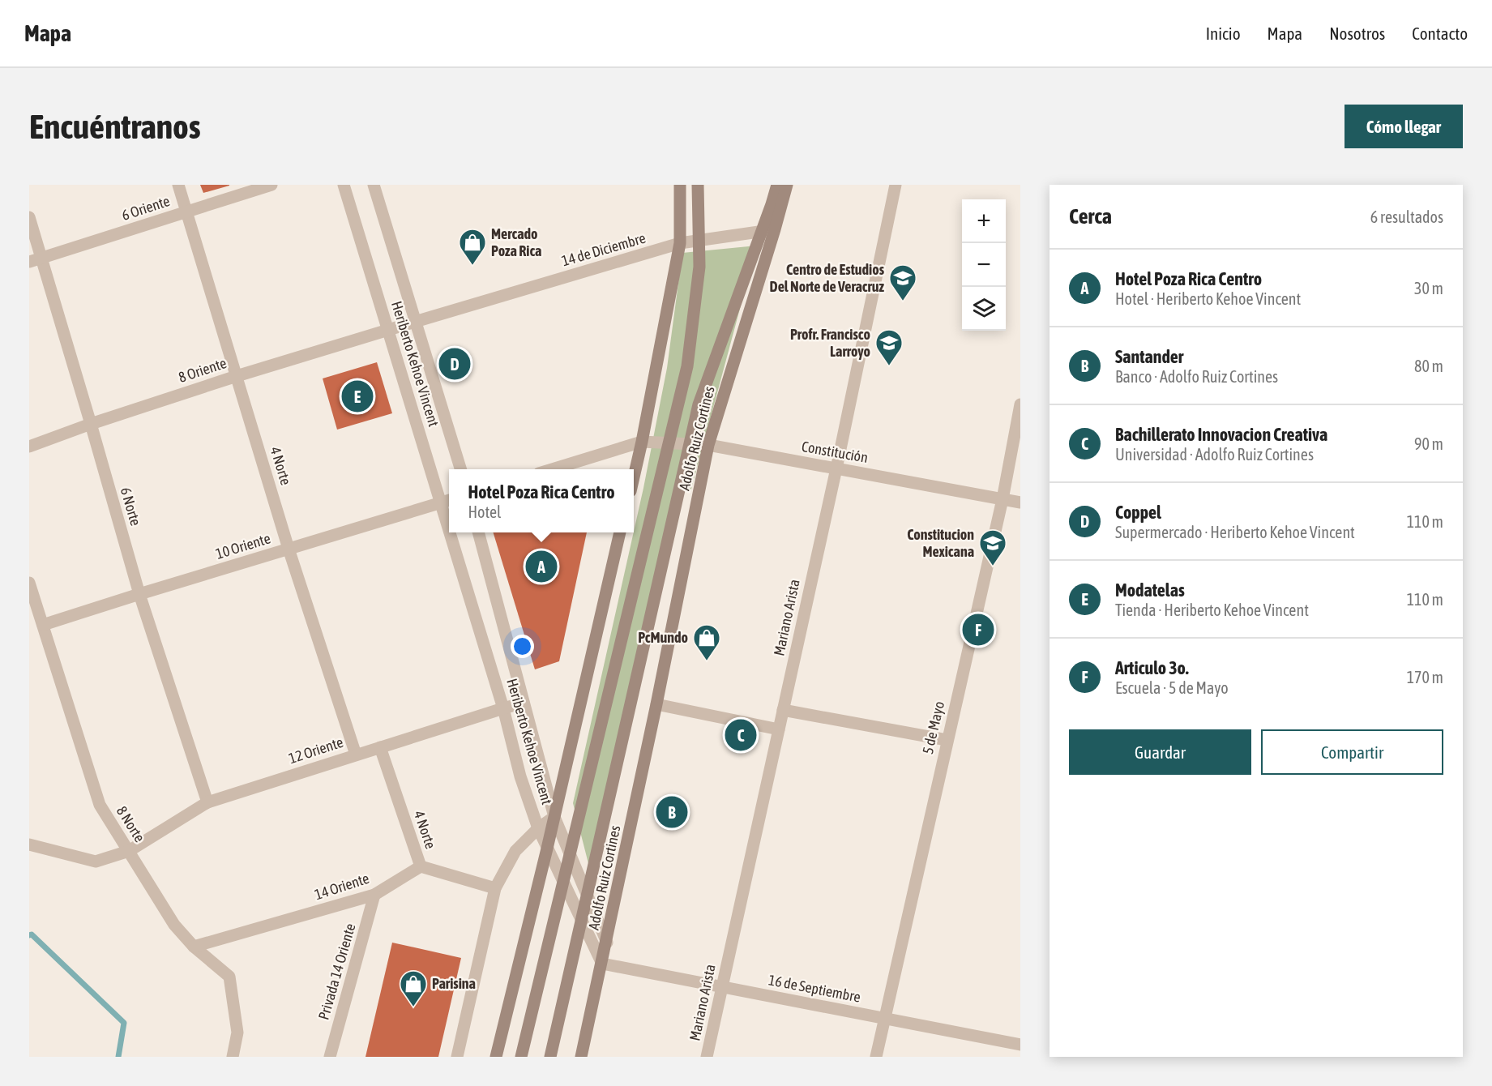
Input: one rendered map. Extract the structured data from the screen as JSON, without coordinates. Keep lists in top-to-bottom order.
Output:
{
  "streets": {
    "main road": ["Adolfo Ruiz Cortines"],
    "street": [
      "6 Oriente",
      "14 de Diciembre",
      "Heriberto Kehoe Vincent",
      "8 Oriente",
      "Constitución",
      "4 Norte",
      "6 Norte",
      "10 Oriente",
      "Mariano Arista",
      "5 de Mayo",
      "12 Oriente",
      "8 Norte",
      "14 Oriente",
      "Privada 14 Oriente",
      "16 de Septiembre"
    ]
  },
  "crossings": [
    ["6 Oriente", "4 Norte"],
    ["6 Oriente", "6 Norte"],
    ["14 de Diciembre", "Heriberto Kehoe Vincent"],
    ["14 de Diciembre", "8 Oriente"],
    ["14 de Diciembre", "Adolfo Ruiz Cortines"],
    ["Heriberto Kehoe Vincent", "8 Oriente"],
    ["Heriberto Kehoe Vincent", "Adolfo Ruiz Cortines"],
    ["Heriberto Kehoe Vincent", "10 Oriente"],
    ["Heriberto Kehoe Vincent", "12 Oriente"],
    ["Heriberto Kehoe Vincent", "16 de Septiembre"],
    ["8 Oriente", "4 Norte"],
    ["8 Oriente", "6 Norte"],
    ["Adolfo Ruiz Cortines", "Constitución"],
    ["Adolfo Ruiz Cortines", "16 de Septiembre"],
    ["Constitución", "Mariano Arista"],
    ["Constitución", "5 de Mayo"],
    ["4 Norte", "10 Oriente"],
    ["4 Norte", "12 Oriente"],
    ["4 Norte", "14 Oriente"],
    ["6 Norte", "10 Oriente"],
    ["6 Norte", "12 Oriente"],
    ["10 Oriente", "8 Norte"],
    ["Mariano Arista", "16 de Septiembre"],
    ["5 de Mayo", "16 de Septiembre"],
    ["12 Oriente", "8 Norte"],
    ["8 Norte", "14 Oriente"],
    ["14 Oriente", "Privada 14 Oriente"]
  ],
  "places": {
    "shop": ["Mercado Poza Rica", "PcMundo", "Parisina"],
    "school or university": ["Centro de Estudios Del Norte de Veracruz", "Profr. Francisco Larroyo", "Constitucion Mexicana"]
  },
  "page": {
    "header": "Mapa",
    "nav": [
      "Inicio",
      "Mapa",
      "Nosotros",
      "Contacto"
    ],
    "buttons": [
      "Cómo llegar",
      ["Guardar", "Compartir"]
    ],
    "title": "Encuéntranos",
    "heading": ["Cerca", "6 resultados"],
    "map_buttons": ["+", "−"],
    "list": [
      {
        "mark": "A",
        "name": "Hotel Poza Rica Centro",
        "note": "Hotel · Heriberto Kehoe Vincent",
        "value": "30 m"
      },
      {
        "mark": "B",
        "name": "Santander",
        "note": "Banco · Adolfo Ruiz Cortines",
        "value": "80 m"
      },
      {
        "mark": "C",
        "name": "Bachillerato Innovacion Creativa",
        "note": "Universidad · Adolfo Ruiz Cortines",
        "value": "90 m"
      },
      {
        "mark": "D",
        "name": "Coppel",
        "note": "Supermercado · Heriberto Kehoe Vincent",
        "value": "110 m"
      },
      {
        "mark": "E",
        "name": "Modatelas",
        "note": "Tienda · Heriberto Kehoe Vincent",
        "value": "110 m"
      },
      {
        "mark": "F",
        "name": "Articulo 3o.",
        "note": "Escuela · 5 de Mayo",
        "value": "170 m"
      }
    ],
    "pins": [
      "D",
      "E",
      "A",
      "F",
      "C",
      "B"
    ],
    "popup": ["Hotel Poza Rica Centro", "Hotel"]
  }
}
